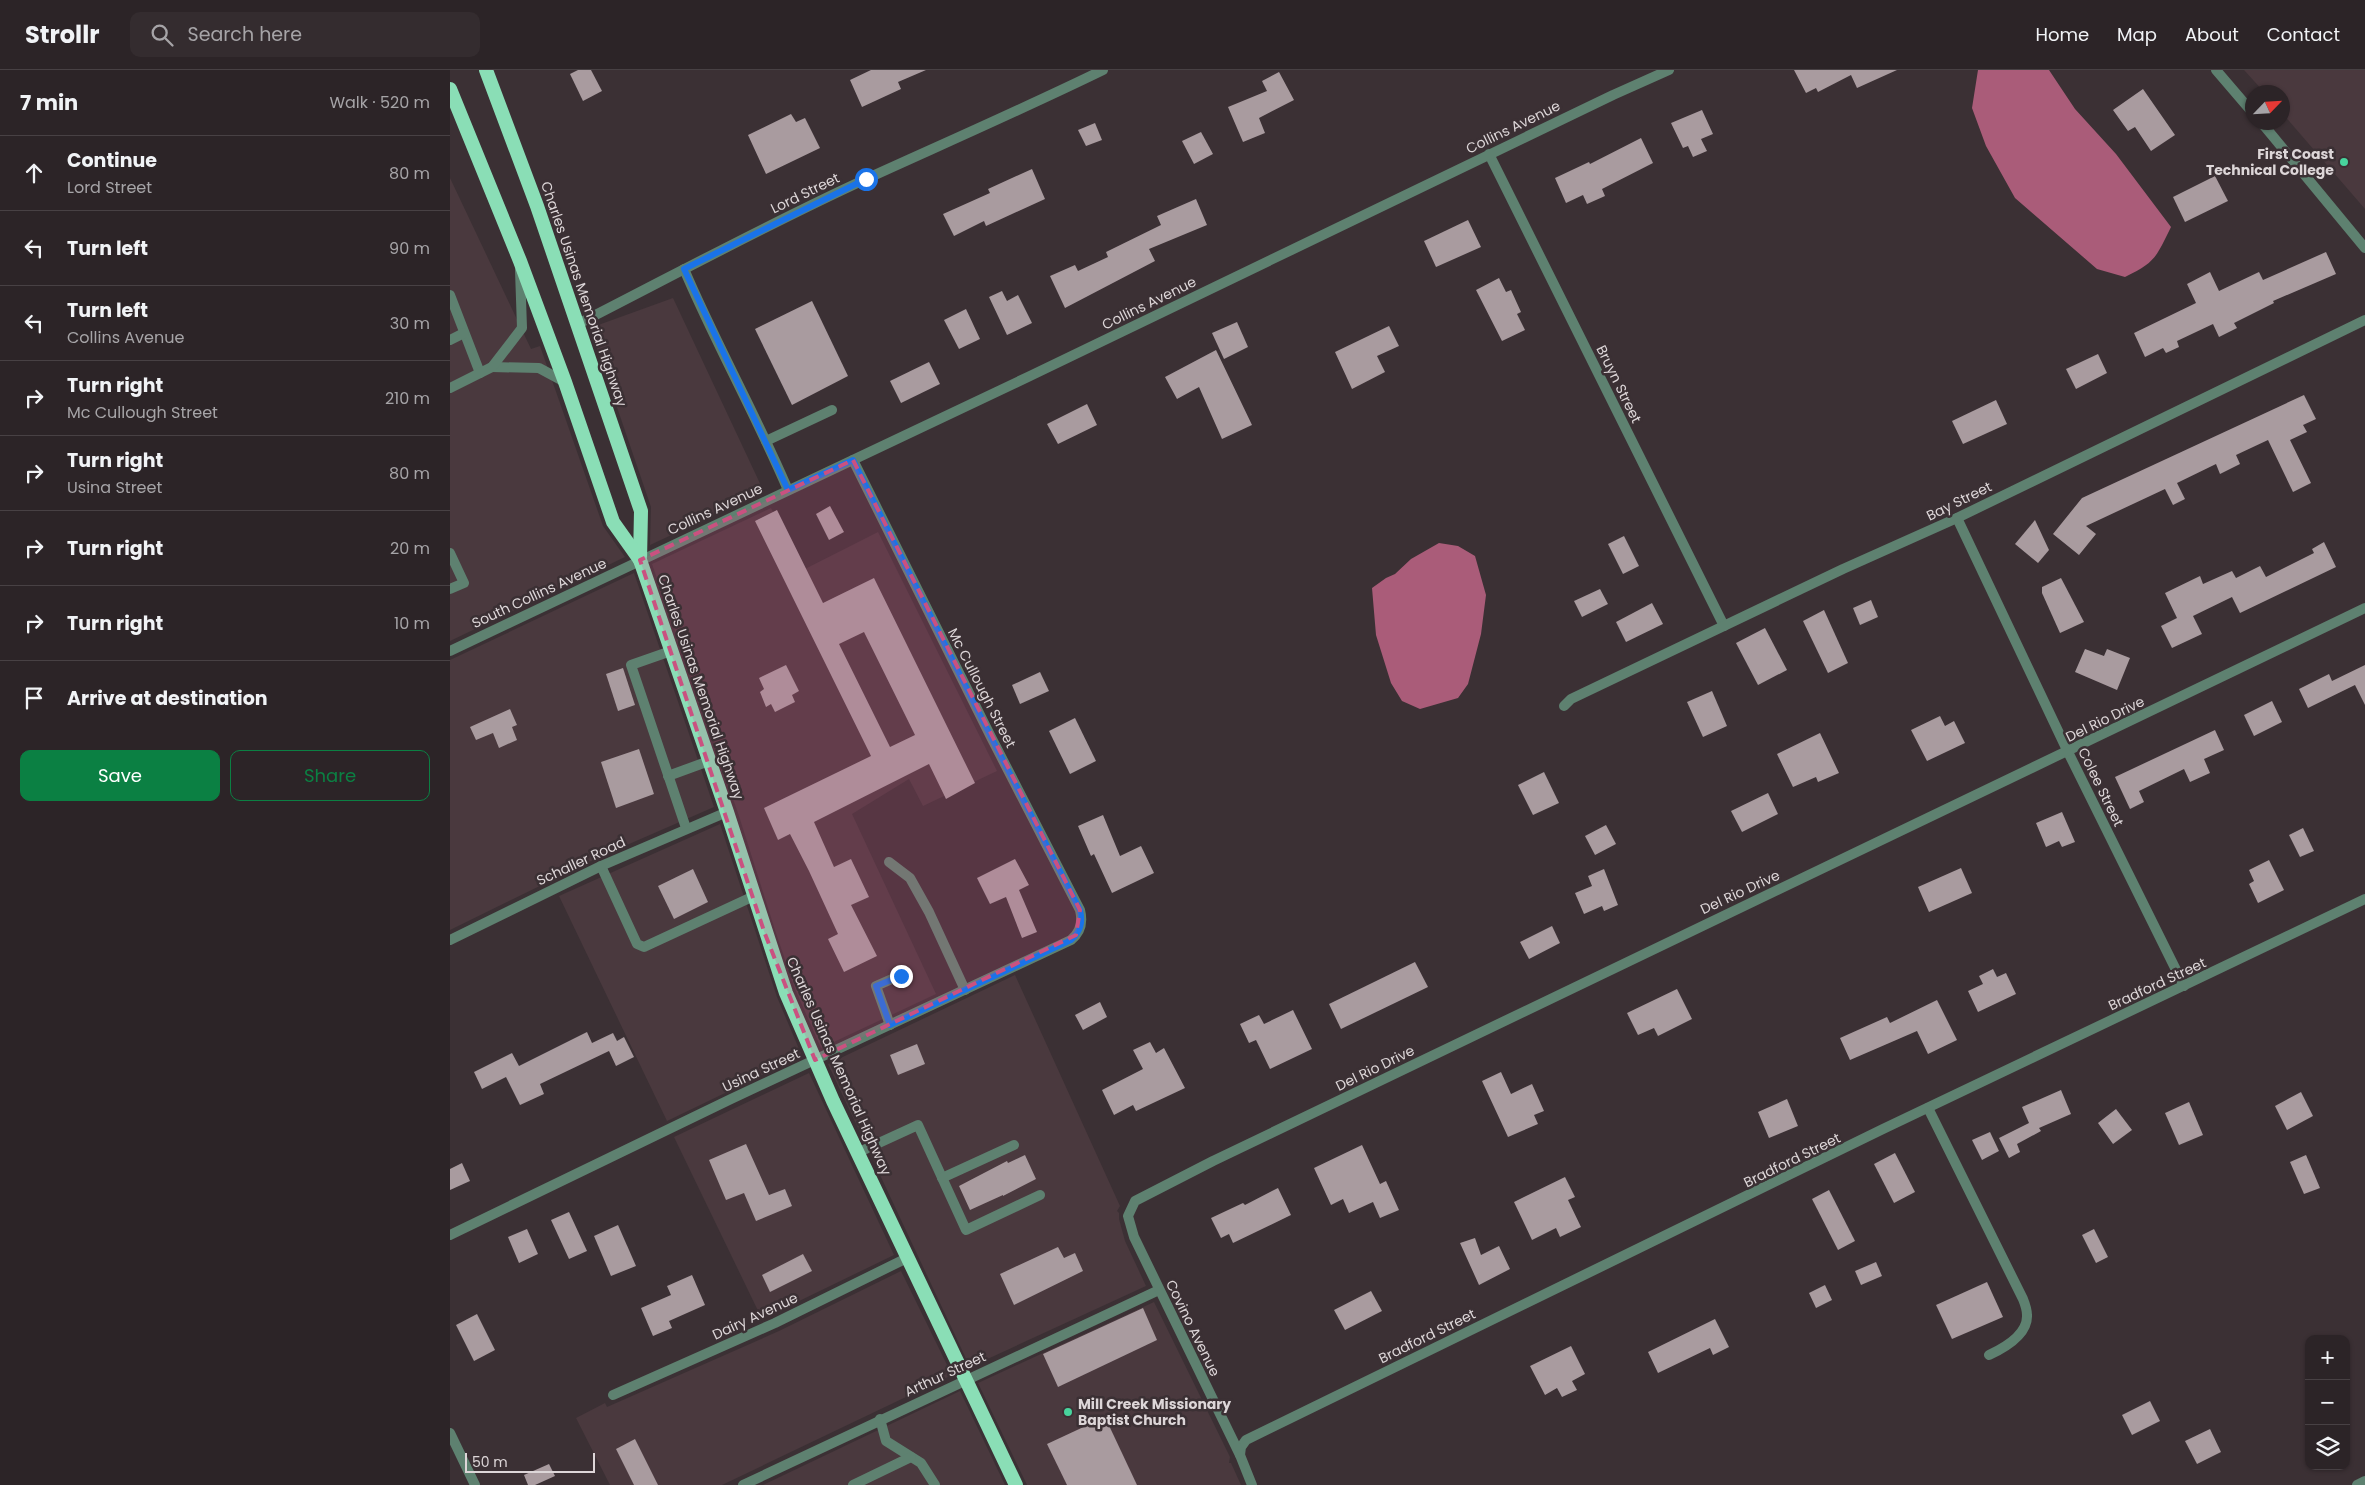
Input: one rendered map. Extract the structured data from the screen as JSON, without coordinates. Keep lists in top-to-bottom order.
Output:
{
  "streets": {
    "highway": ["Charles Usinas Memorial Highway"],
    "street": [
      "Collins Avenue",
      "Lord Street",
      "Bruyn Street",
      "Bay Street",
      "South Collins Avenue",
      "Mc Cullough Street",
      "Del Rio Drive",
      "Colee Street",
      "Schaller Road",
      "Bradford Street",
      "Usina Street",
      "Dairy Avenue",
      "Covino Avenue",
      "Arthur Street"
    ]
  },
  "crossings": [
    ["Collins Avenue", "Charles Usinas Memorial Highway"],
    ["Collins Avenue", "Bruyn Street"],
    ["Collins Avenue", "South Collins Avenue"],
    ["Collins Avenue", "Mc Cullough Street"],
    ["Lord Street", "Charles Usinas Memorial Highway"],
    ["Charles Usinas Memorial Highway", "South Collins Avenue"],
    ["Charles Usinas Memorial Highway", "Schaller Road"],
    ["Charles Usinas Memorial Highway", "Usina Street"],
    ["Charles Usinas Memorial Highway", "Dairy Avenue"],
    ["Charles Usinas Memorial Highway", "Arthur Street"],
    ["Bruyn Street", "Bay Street"],
    ["Bay Street", "Colee Street"],
    ["Mc Cullough Street", "Usina Street"],
    ["Del Rio Drive", "Colee Street"],
    ["Del Rio Drive", "Covino Avenue"],
    ["Colee Street", "Bradford Street"],
    ["Bradford Street", "Covino Avenue"],
    ["Covino Avenue", "Arthur Street"]
  ],
  "places": ["First Coast Technical College", "Mill Creek Missionary Baptist Church"],
  "scale_bar": "50 m",
  "north": "top right",
  "page": {
    "header": "Strollr",
    "search": "Search here",
    "nav": [
      "Home",
      "Map",
      "About",
      "Contact"
    ],
    "heading": ["7 min", "Walk · 520 m"],
    "list": [
      ["Continue", "Lord Street", "80 m"],
      ["Turn left", "90 m"],
      ["Turn left", "Collins Avenue", "30 m"],
      ["Turn right", "Mc Cullough Street", "210 m"],
      ["Turn right", "Usina Street", "80 m"],
      ["Turn right", "20 m"],
      ["Turn right", "10 m"],
      "Arrive at destination"
    ],
    "buttons": ["Save", "Share"],
    "map_buttons": ["+", "−"],
    "scale": "50 m"
  }
}
